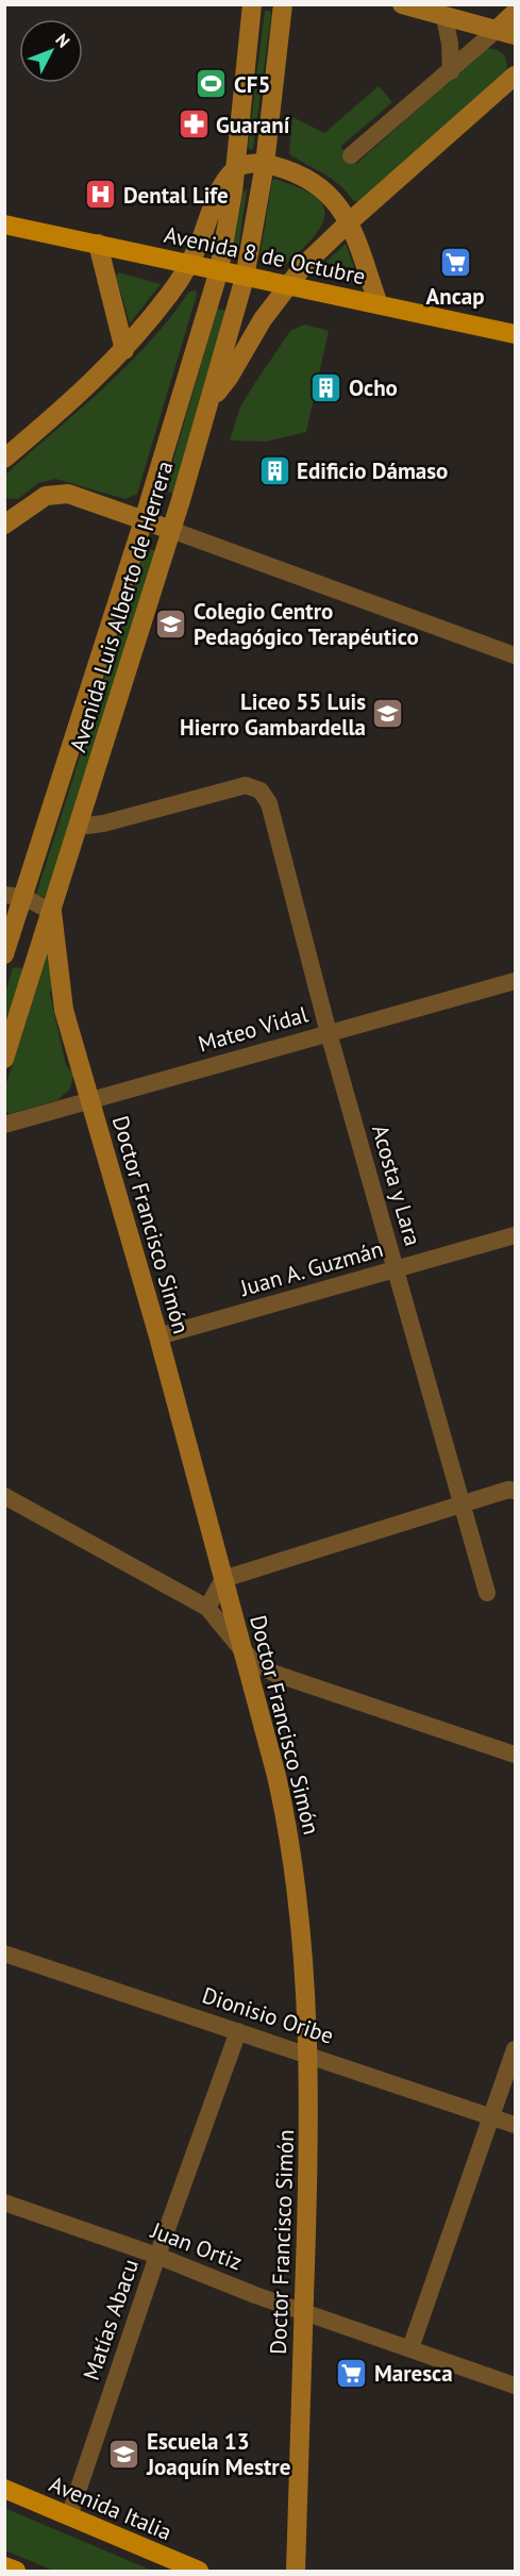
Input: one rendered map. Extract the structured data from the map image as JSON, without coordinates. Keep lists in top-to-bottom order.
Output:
{
  "streets": {
    "main road": ["Avenida 8 de Octubre", "Avenida Italia"],
    "street": [
      "Avenida Luis Alberto de Herrera",
      "Mateo Vidal",
      "Acosta y Lara",
      "Doctor Francisco Simón",
      "Juan A. Guzmán",
      "Dionisio Oribe",
      "Juan Ortiz",
      "Matías Abacu"
    ]
  },
  "crossings": [
    ["Avenida 8 de Octubre", "Avenida Luis Alberto de Herrera"],
    ["Avenida Luis Alberto de Herrera", "Acosta y Lara"],
    ["Avenida Luis Alberto de Herrera", "Doctor Francisco Simón"],
    ["Mateo Vidal", "Acosta y Lara"],
    ["Mateo Vidal", "Doctor Francisco Simón"],
    ["Acosta y Lara", "Juan A. Guzmán"],
    ["Doctor Francisco Simón", "Juan A. Guzmán"],
    ["Doctor Francisco Simón", "Dionisio Oribe"],
    ["Doctor Francisco Simón", "Juan Ortiz"],
    ["Dionisio Oribe", "Matías Abacu"],
    ["Juan Ortiz", "Matías Abacu"],
    ["Matías Abacu", "Avenida Italia"]
  ],
  "places": {
    "sports": ["CF5"],
    "pharmacy": ["Guaraní"],
    "hospital": ["Dental Life"],
    "supermarket": ["Ancap", "Maresca"],
    "building": ["Ocho", "Edificio Dámaso"],
    "school or university": ["Colegio Centro Pedagógico Terapéutico", "Liceo 55 Luis Hierro Gambardella", "Escuela 13 Joaquín Mestre"]
  },
  "north": "top right"
}
